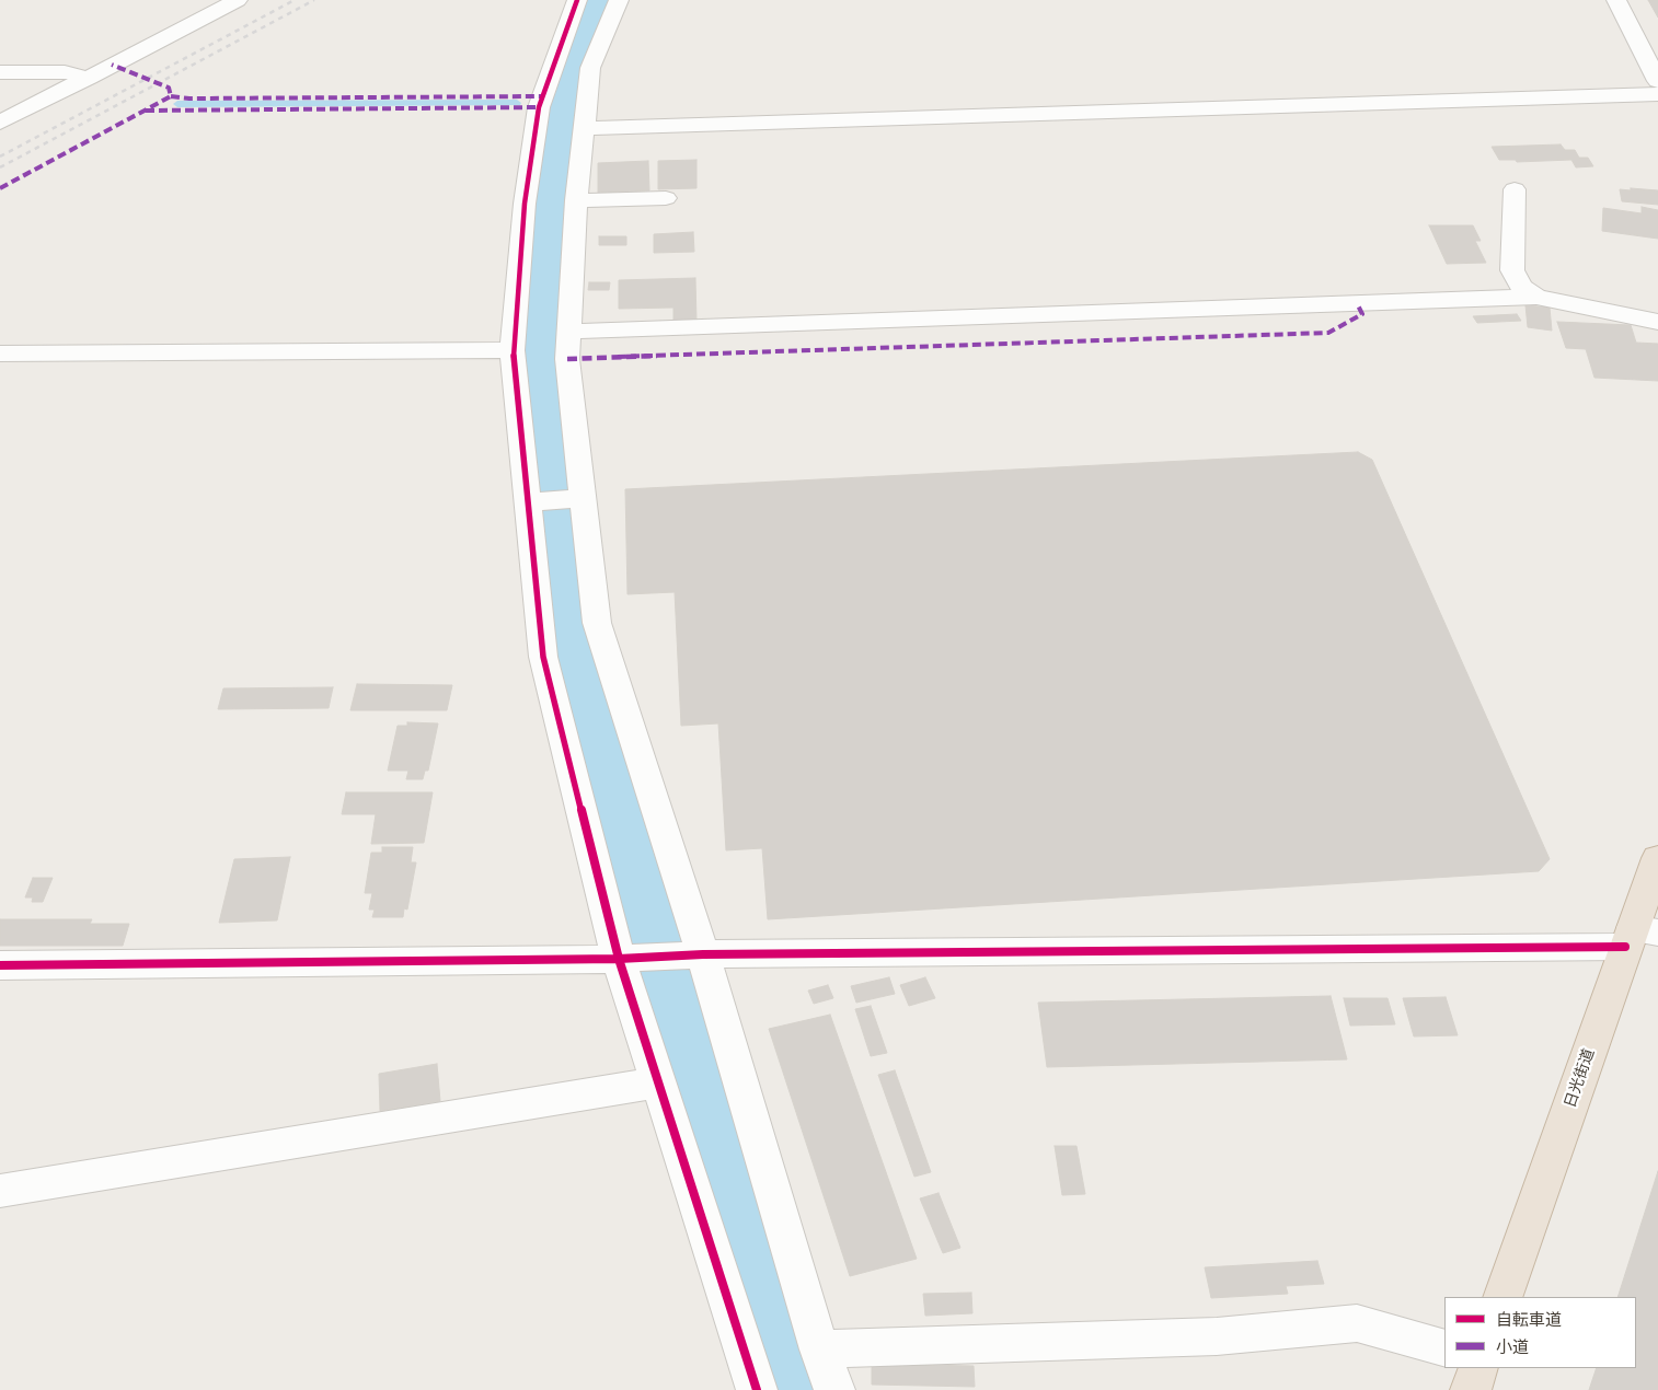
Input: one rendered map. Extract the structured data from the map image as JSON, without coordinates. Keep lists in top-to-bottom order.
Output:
{
  "streets": {
    "highway": ["日光街道"]
  },
  "legend": ["自転車道", "小道"]
}
